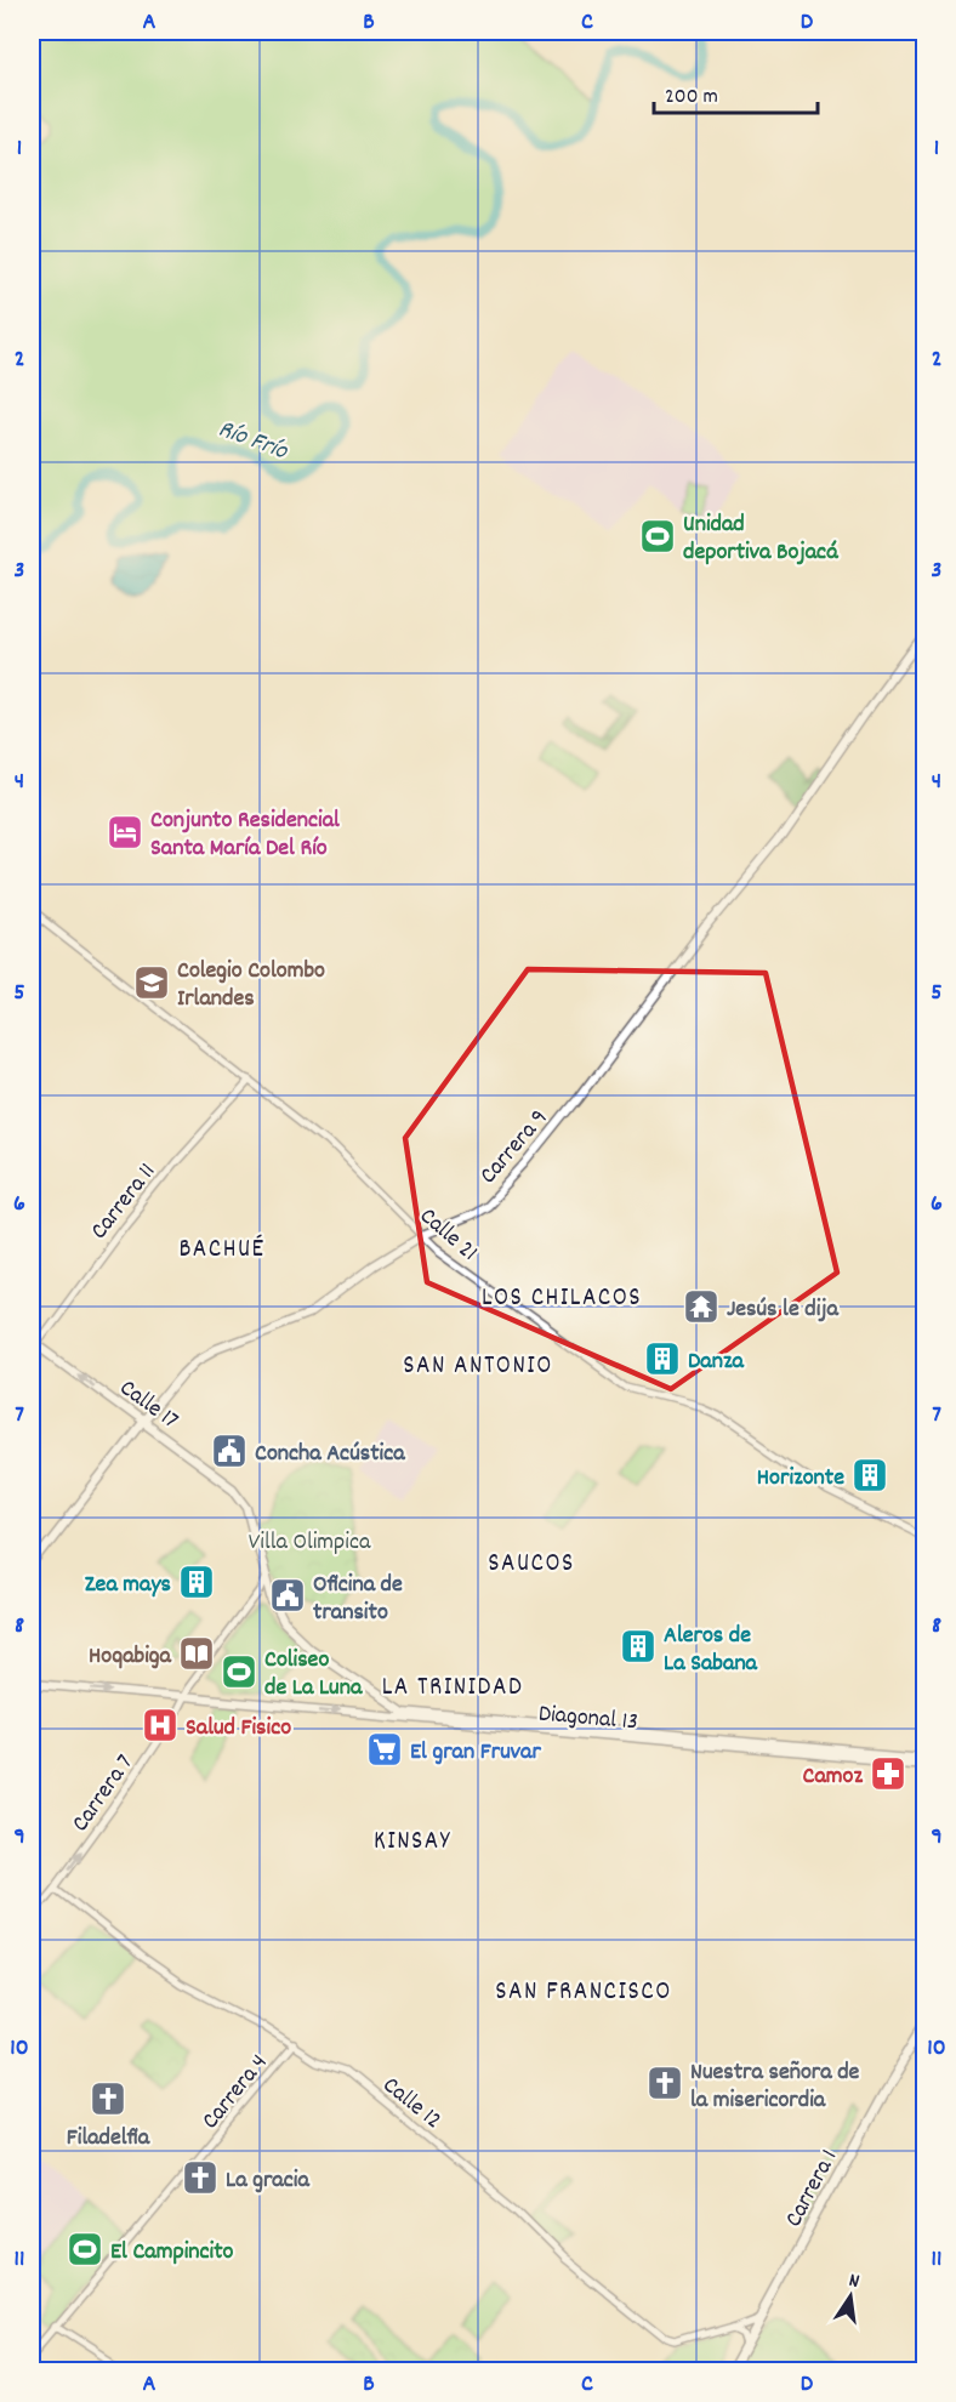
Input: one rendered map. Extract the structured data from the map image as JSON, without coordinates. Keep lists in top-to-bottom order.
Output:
{
  "streets": {
    "main road": [
      "Carrera 9",
      "Calle 17",
      "Diagonal 13",
      "Carrera 1"
    ],
    "street": [
      "Carrera 11",
      "Calle 21",
      "Carrera 7",
      "Carrera 4",
      "Calle 12"
    ]
  },
  "crossings": [
    ["Carrera 9", "Calle 21"],
    ["Carrera 9", "Calle 17"],
    ["Carrera 11", "Calle 21"],
    ["Carrera 11", "Calle 17"],
    ["Calle 17", "Diagonal 13"],
    ["Diagonal 13", "Carrera 7"],
    ["Carrera 7", "Calle 12"],
    ["Carrera 4", "Calle 12"],
    ["Calle 12", "Carrera 1"]
  ],
  "one_way": ["Calle 17", "Carrera 7"],
  "districts": [
    "BACHUÉ",
    "LOS CHILACOS",
    "SAN ANTONIO",
    "SAUCOS",
    "LA TRINIDAD",
    "KINSAY",
    "SAN FRANCISCO"
  ],
  "water": ["Río Frío"],
  "parks": ["Villa Olimpica"],
  "places": {
    "sports": ["Unidad deportiva Bojacá", "Coliseo de La Luna", "El Campincito"],
    "hotel": ["Conjunto Residencial Santa María Del Río"],
    "school or university": ["Colegio Colombo Irlandes"],
    "temple": ["Jesús le dija"],
    "building": [
      "Danza",
      "Horizonte",
      "Zea mays",
      "Aleros de La Sabana"
    ],
    "public building": ["Concha Acústica", "Oficina de transito"],
    "library": ["Hoqabiga"],
    "hospital": ["Salud Fisico"],
    "supermarket": ["El gran Fruvar"],
    "pharmacy": ["Camoz"],
    "church": ["Nuestra señora de la misericordia", "Filadelfia", "La gracia"]
  },
  "scale_bar": "200 m",
  "north": "top",
  "grid": {
    "columns": [
      "A",
      "B",
      "C",
      "D"
    ],
    "rows": [
      "1",
      "2",
      "3",
      "4",
      "5",
      "6",
      "7",
      "8",
      "9",
      "10",
      "11"
    ]
  }
}
